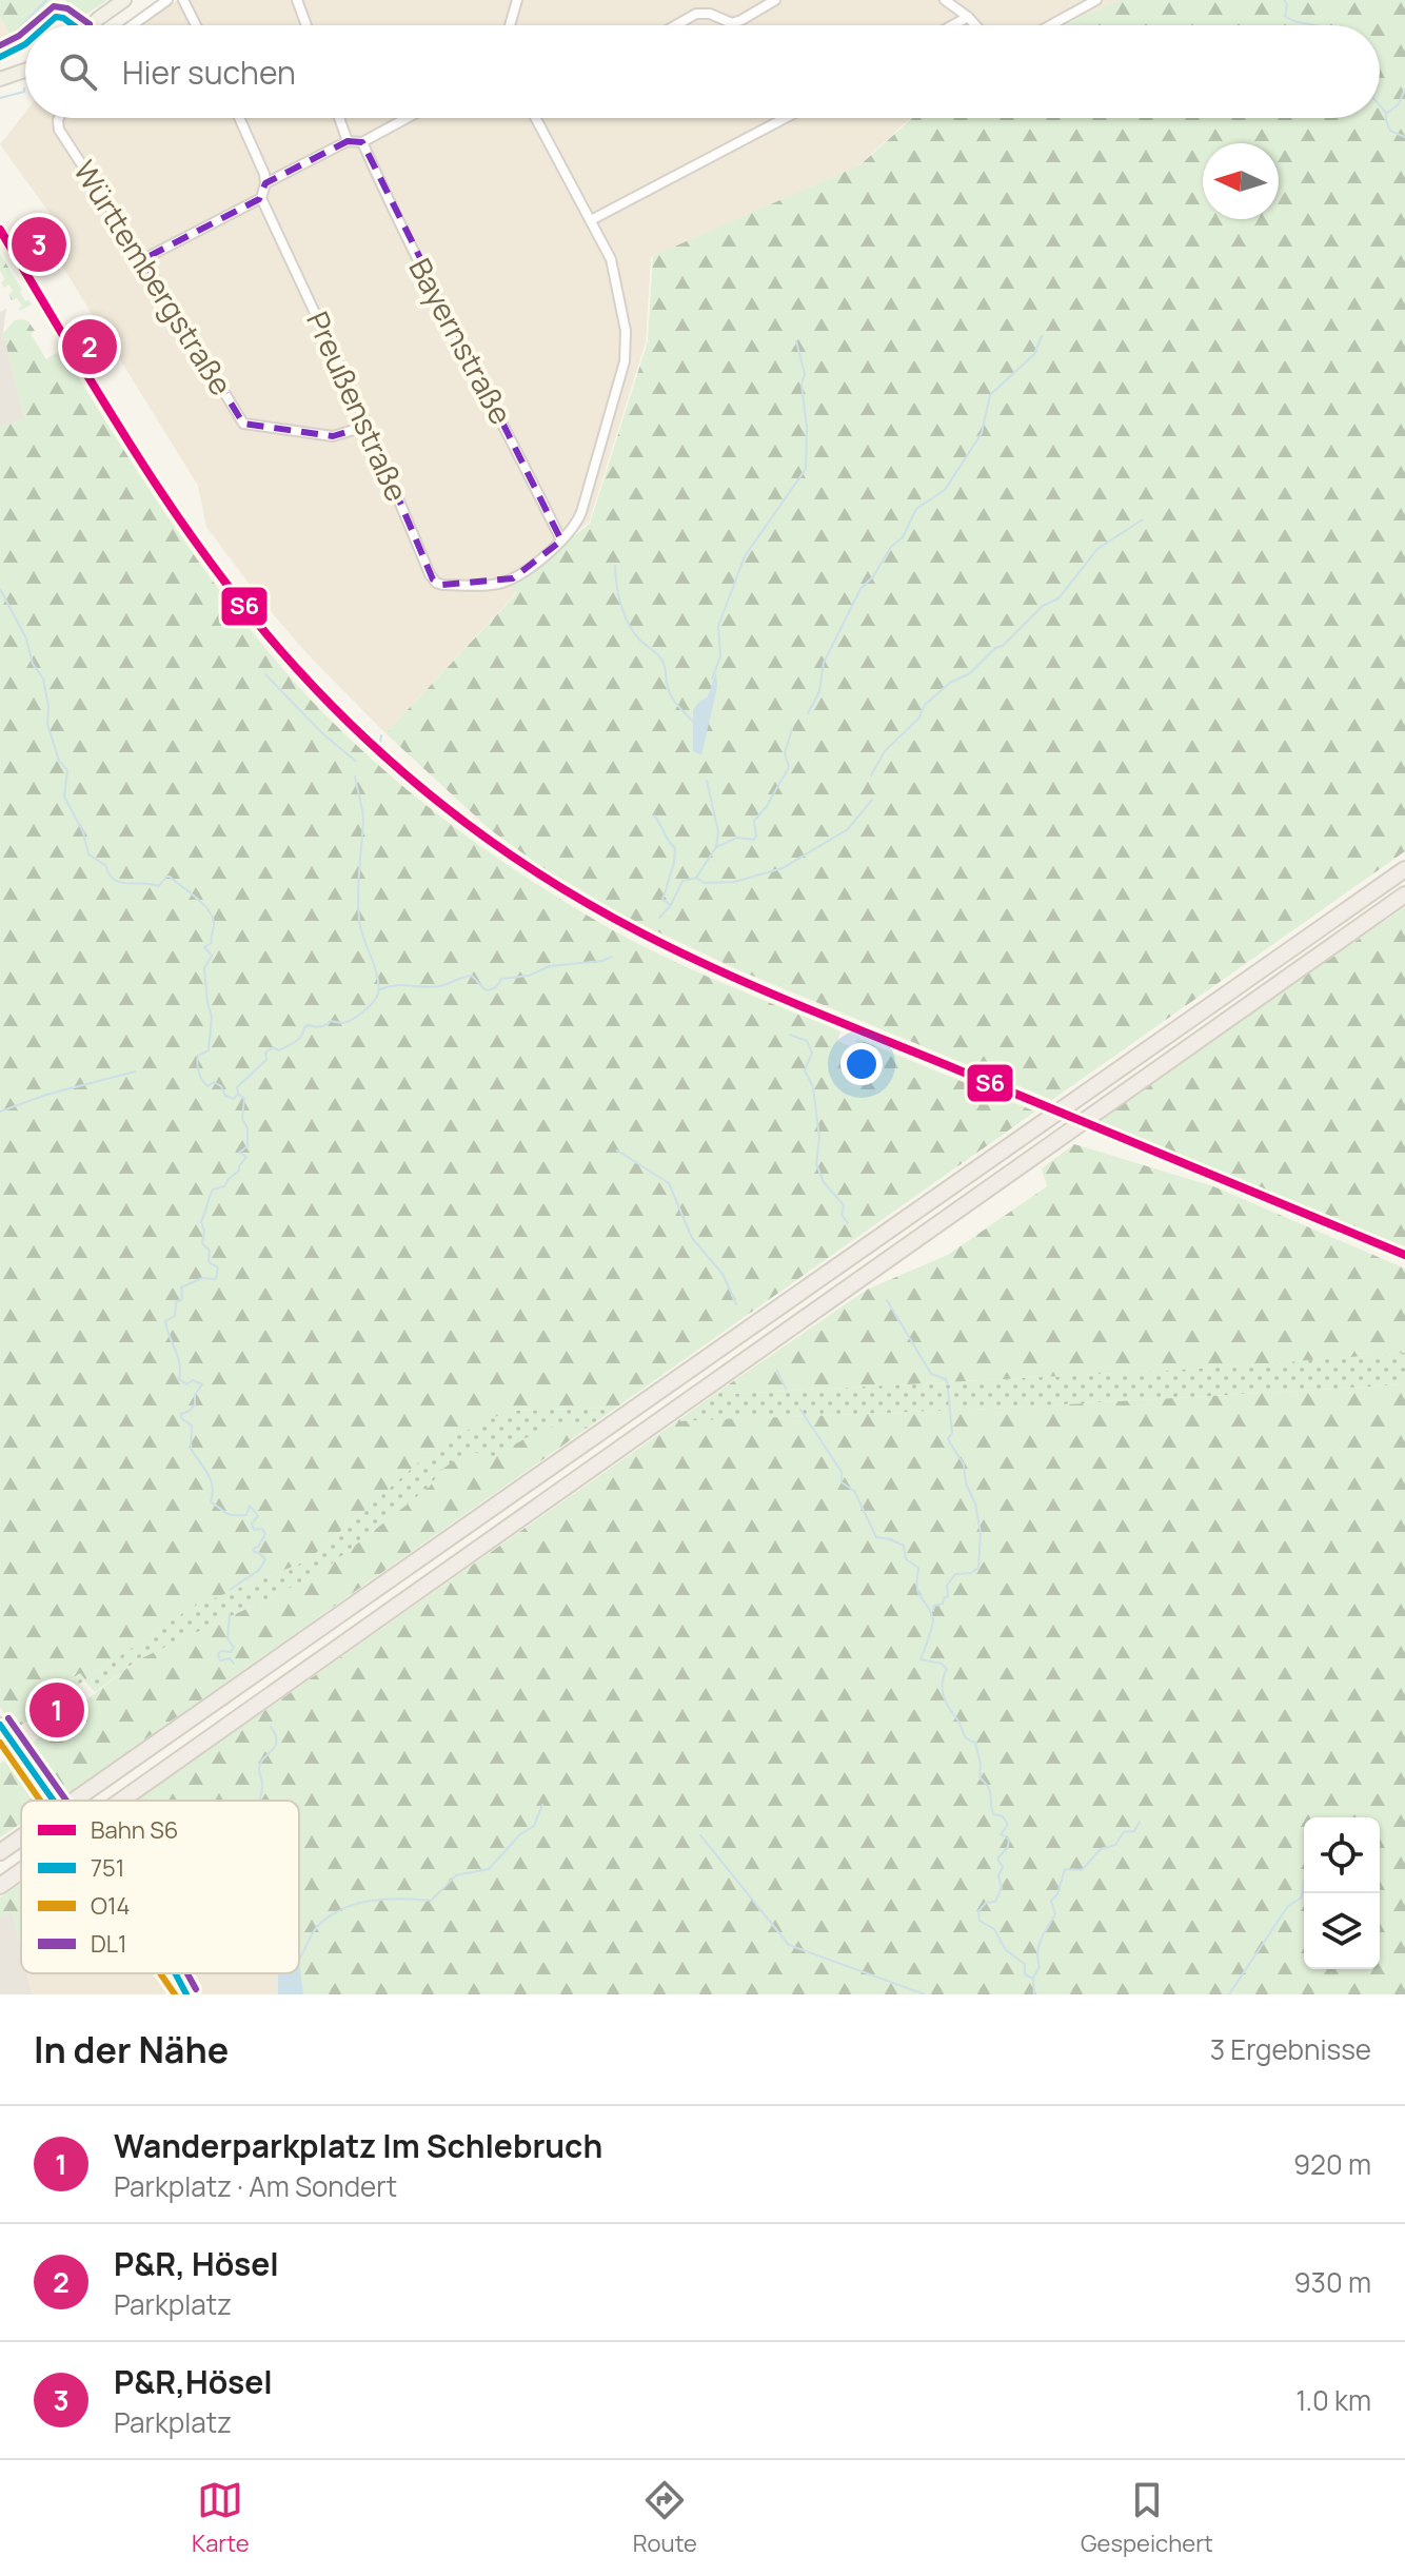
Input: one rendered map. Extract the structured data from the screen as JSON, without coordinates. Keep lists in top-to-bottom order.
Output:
{
  "streets": {
    "street": ["Württembergstraße", "Bayernstraße", "Preußenstraße"]
  },
  "crossings": [
    ["Württembergstraße", "Preußenstraße"],
    ["Bayernstraße", "Preußenstraße"]
  ],
  "lines": [
    "transit line DL1",
    "transit line 751",
    "rail line S6",
    "transit line O14"
  ],
  "legend": [
    "Bahn S6",
    "751",
    "O14",
    "DL1"
  ],
  "north": "left",
  "page": {
    "search": "Hier suchen",
    "pins": ["3", "2", "1"],
    "heading": ["In der Nähe", "3 Ergebnisse"],
    "list": [
      {
        "mark": "1",
        "name": "Wanderparkplatz Im Schlebruch",
        "note": "Parkplatz · Am Sondert",
        "value": "920 m"
      },
      {
        "mark": "2",
        "name": "P&R, Hösel",
        "note": "Parkplatz",
        "value": "930 m"
      },
      {
        "mark": "3",
        "name": "P&R,Hösel",
        "note": "Parkplatz",
        "value": "1.0 km"
      }
    ],
    "nav": ["Karte", "Route", "Gespeichert"]
  }
}
